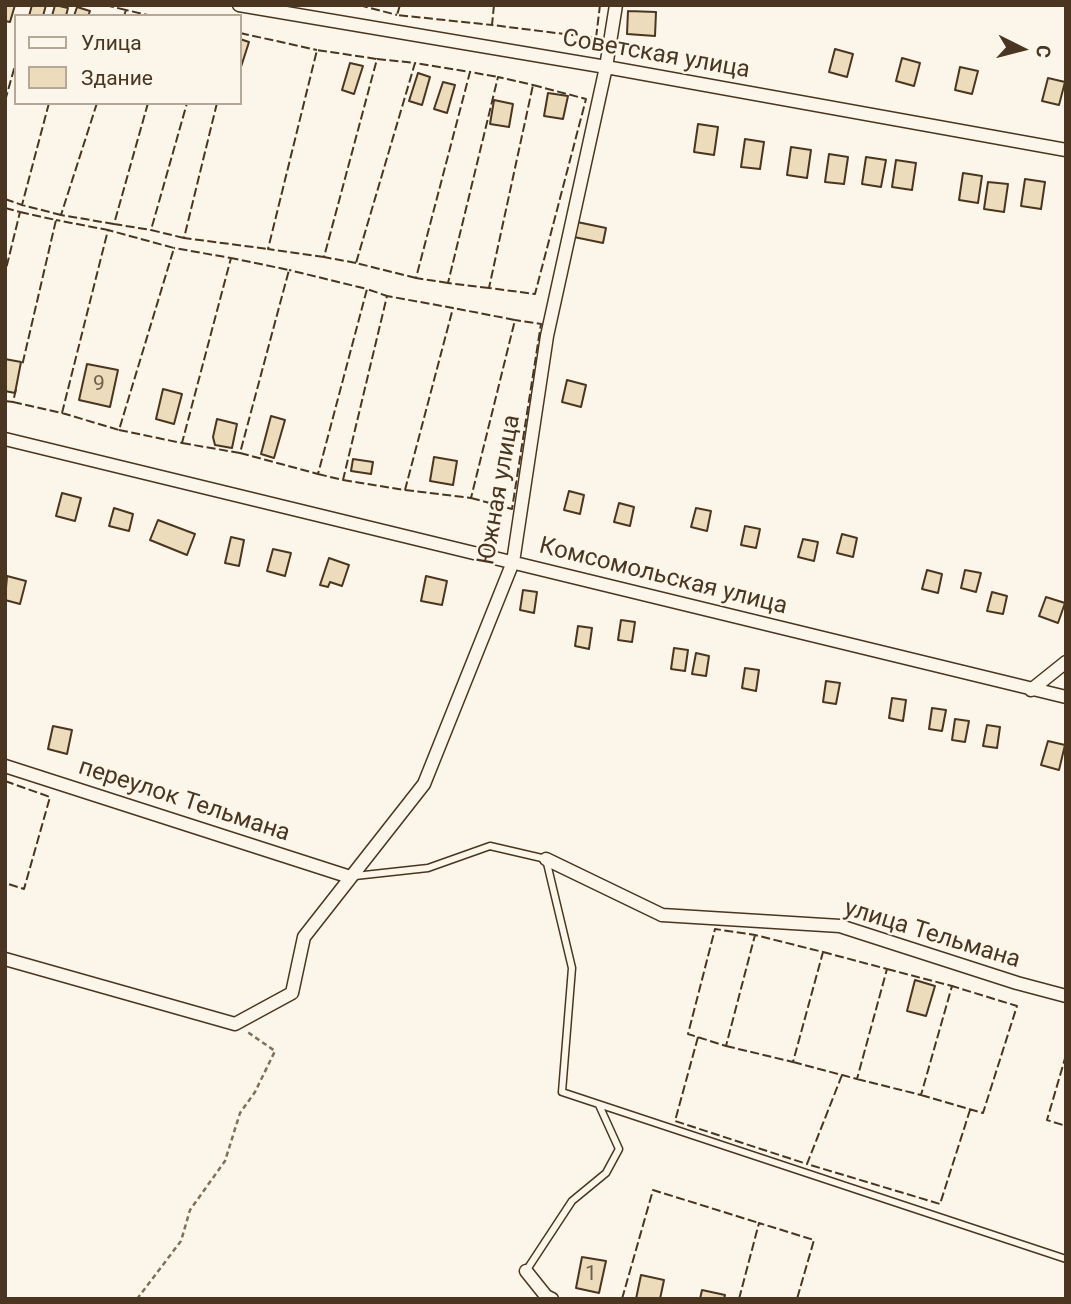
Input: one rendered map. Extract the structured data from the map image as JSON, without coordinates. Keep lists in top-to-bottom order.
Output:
{
  "streets": {
    "street": [
      "Советская улица",
      "Южная улица",
      "Комсомольская улица",
      "переулок Тельмана",
      "улица Тельмана"
    ]
  },
  "crossings": [
    ["Советская улица", "Южная улица"],
    ["Южная улица", "Комсомольская улица"],
    ["Южная улица", "переулок Тельмана"]
  ],
  "house_numbers": ["9", "1"],
  "legend": ["Улица", "Здание"],
  "north": "right"
}
